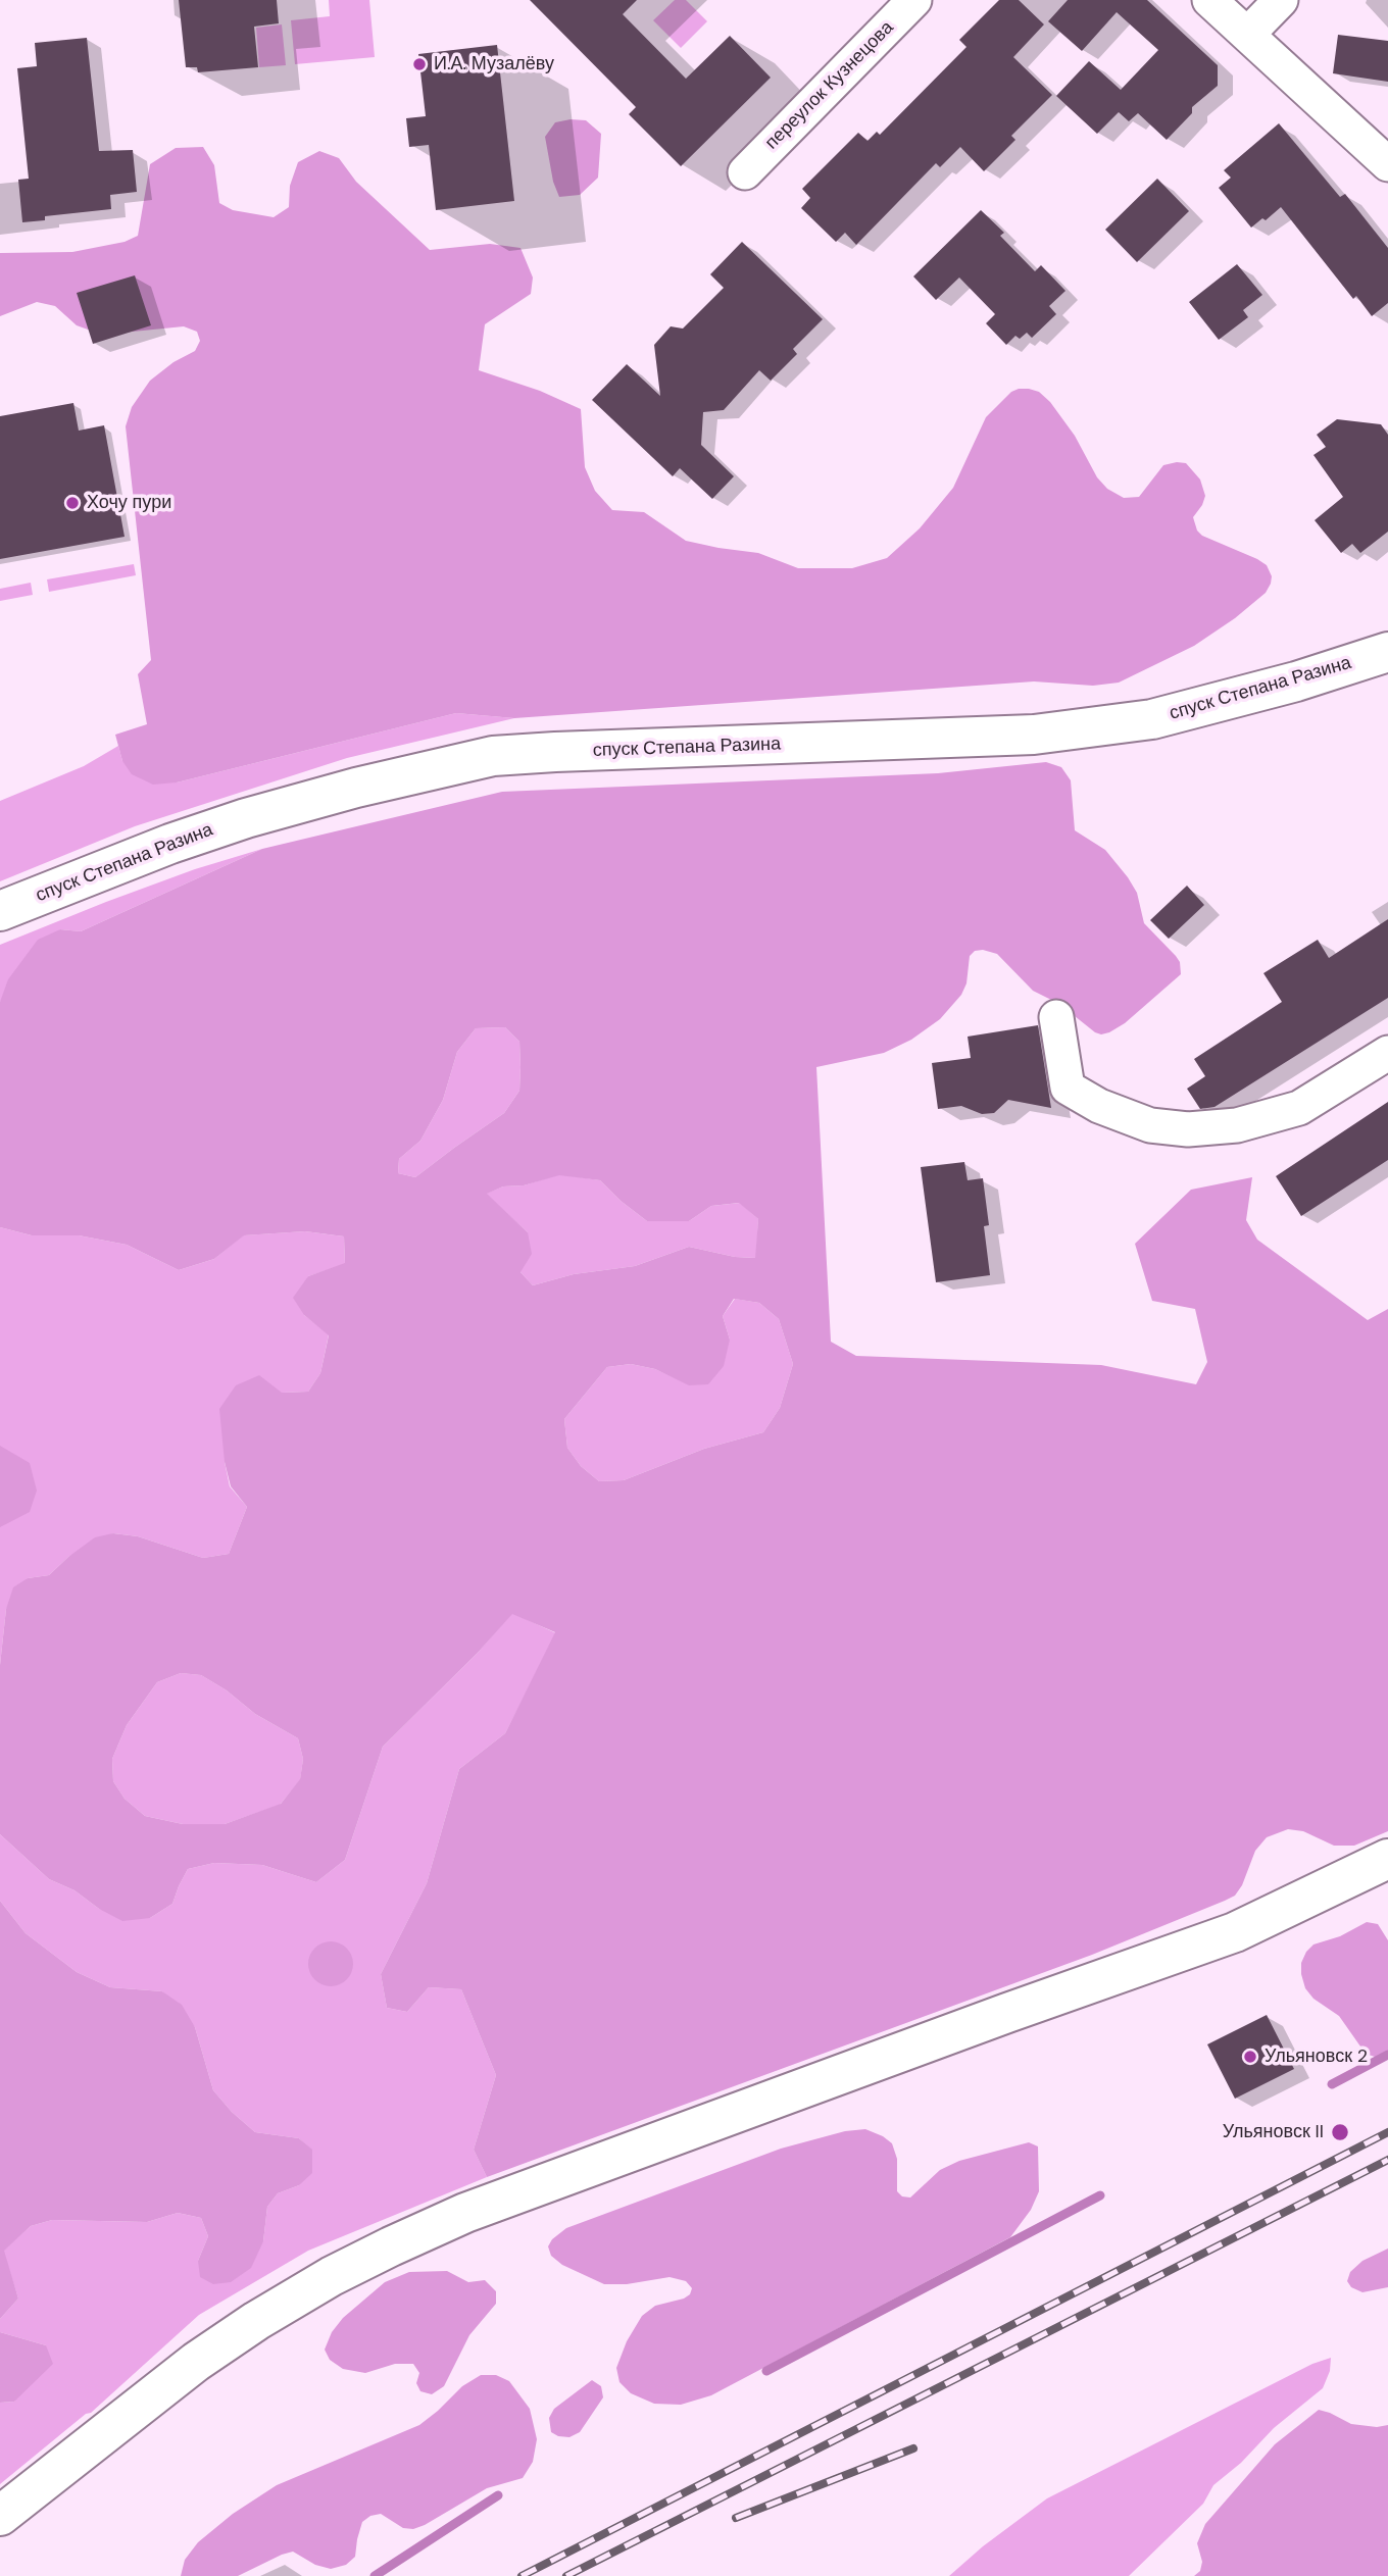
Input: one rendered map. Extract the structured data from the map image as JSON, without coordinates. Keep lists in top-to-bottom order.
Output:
{
  "streets": {
    "main road": ["спуск Степана Разина"],
    "street": ["переулок Кузнецова"]
  },
  "places": [
    "И.А. Музалёву",
    "Хочу пури",
    "Ульяновск 2",
    "Ульяновск II"
  ]
}
